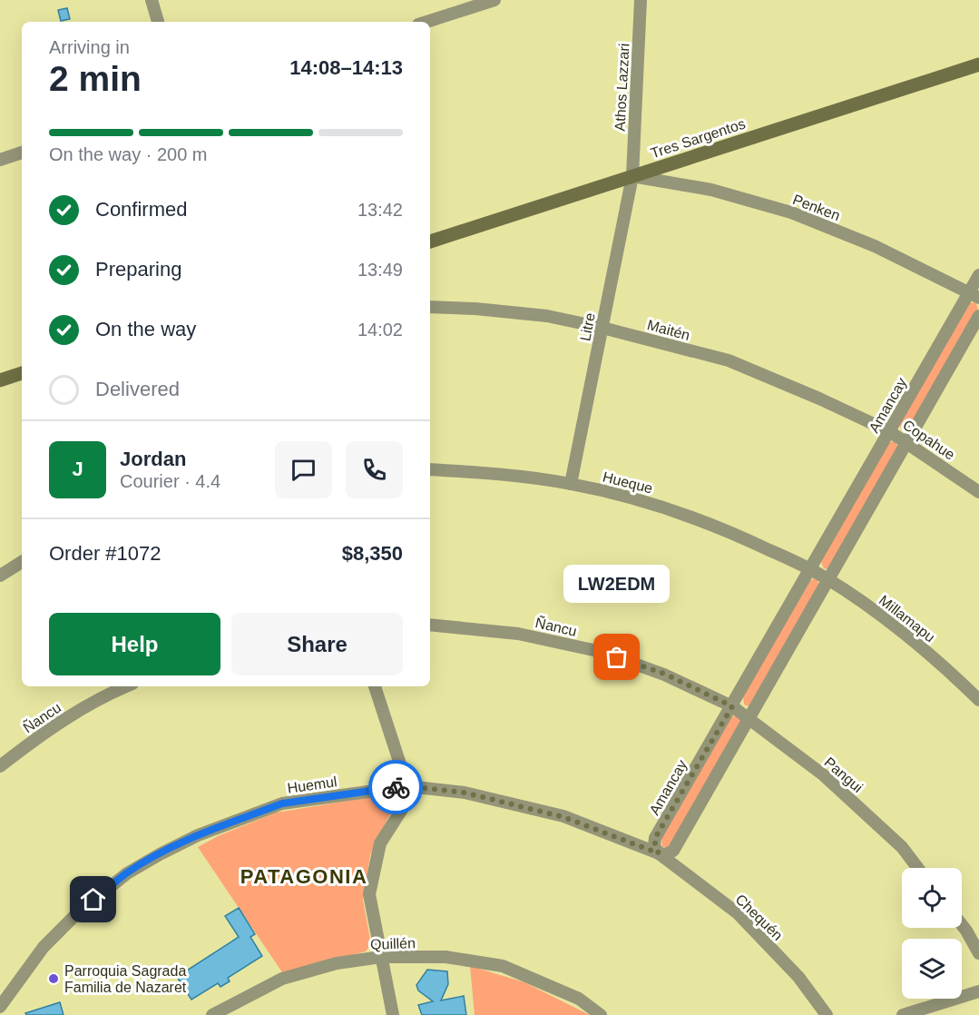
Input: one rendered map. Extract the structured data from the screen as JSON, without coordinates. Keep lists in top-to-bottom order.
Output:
{
  "streets": {
    "street": [
      "Athos Lazzari",
      "Tres Sargentos",
      "Penken",
      "Litre",
      "Maitén",
      "Amancay",
      "Copahue",
      "Hueque",
      "Millamapu",
      "Ñancu",
      "Pangui",
      "Huemul",
      "Chequén",
      "Quillén"
    ]
  },
  "crossings": [
    ["Athos Lazzari", "Tres Sargentos"],
    ["Athos Lazzari", "Penken"],
    ["Athos Lazzari", "Litre"],
    ["Tres Sargentos", "Penken"],
    ["Tres Sargentos", "Litre"],
    ["Penken", "Litre"],
    ["Penken", "Amancay"],
    ["Litre", "Maitén"],
    ["Litre", "Hueque"],
    ["Maitén", "Amancay"],
    ["Maitén", "Copahue"],
    ["Amancay", "Copahue"],
    ["Amancay", "Hueque"],
    ["Amancay", "Millamapu"],
    ["Amancay", "Ñancu"],
    ["Amancay", "Pangui"],
    ["Amancay", "Huemul"],
    ["Amancay", "Chequén"],
    ["Hueque", "Millamapu"],
    ["Ñancu", "Pangui"],
    ["Huemul", "Chequén"]
  ],
  "districts": ["PATAGONIA"],
  "places": ["LW2EDM", "Parroquia Sagrada Familia de Nazaret"],
  "page": {
    "heading": ["2 min", "Arriving in", "14:08–14:13"],
    "panel": [
      "Jordan",
      "Courier · 4.4",
      "Order #1072",
      "$8,350"
    ],
    "bar": "On the way · 200 m",
    "list": [
      ["Confirmed", "13:42"],
      ["Preparing", "13:49"],
      ["On the way", "14:02"],
      "Delivered"
    ],
    "round": "J",
    "bubble": "LW2EDM",
    "buttons": ["Help", "Share"]
  }
}
